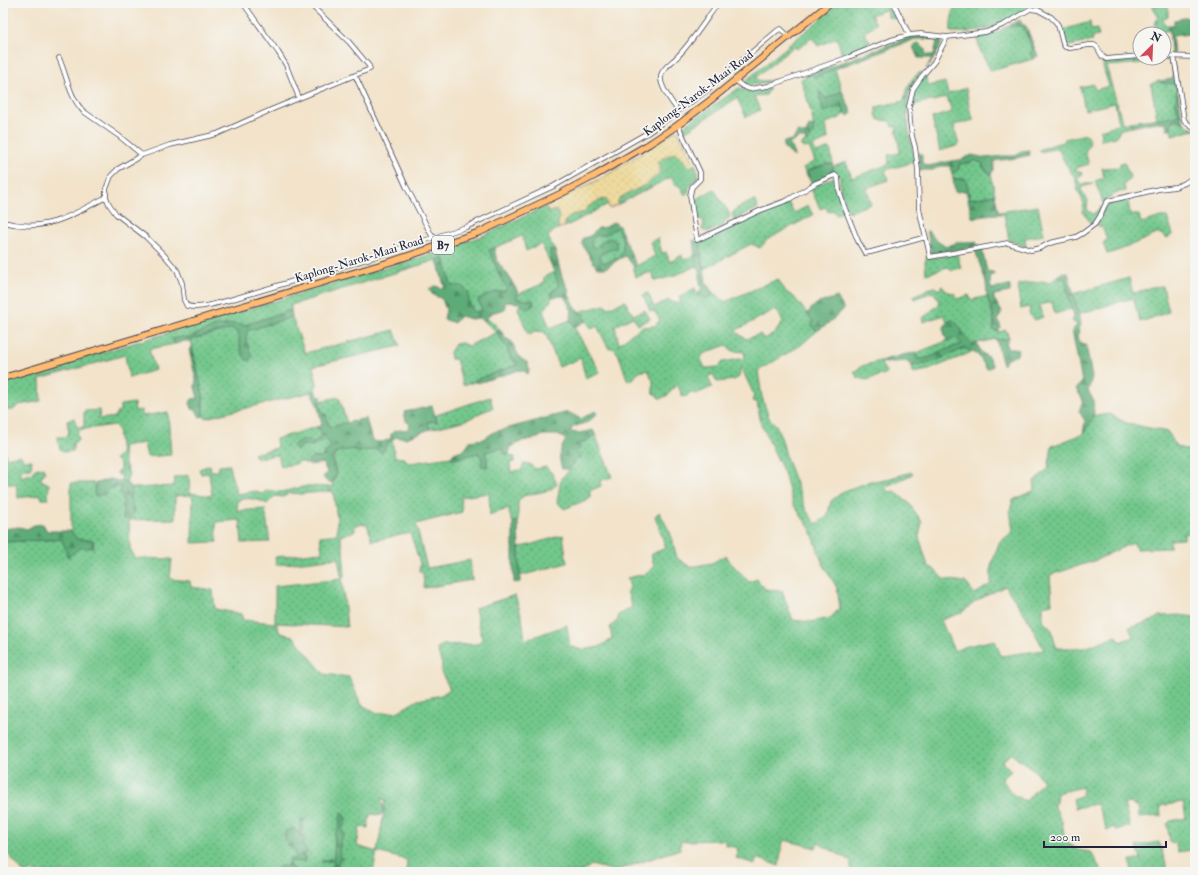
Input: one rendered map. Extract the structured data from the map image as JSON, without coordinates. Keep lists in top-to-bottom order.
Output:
{
  "streets": {
    "highway": ["Kaplong-Narok-Maai Road", "B7"]
  },
  "scale_bar": "200 m",
  "north": "top right"
}
